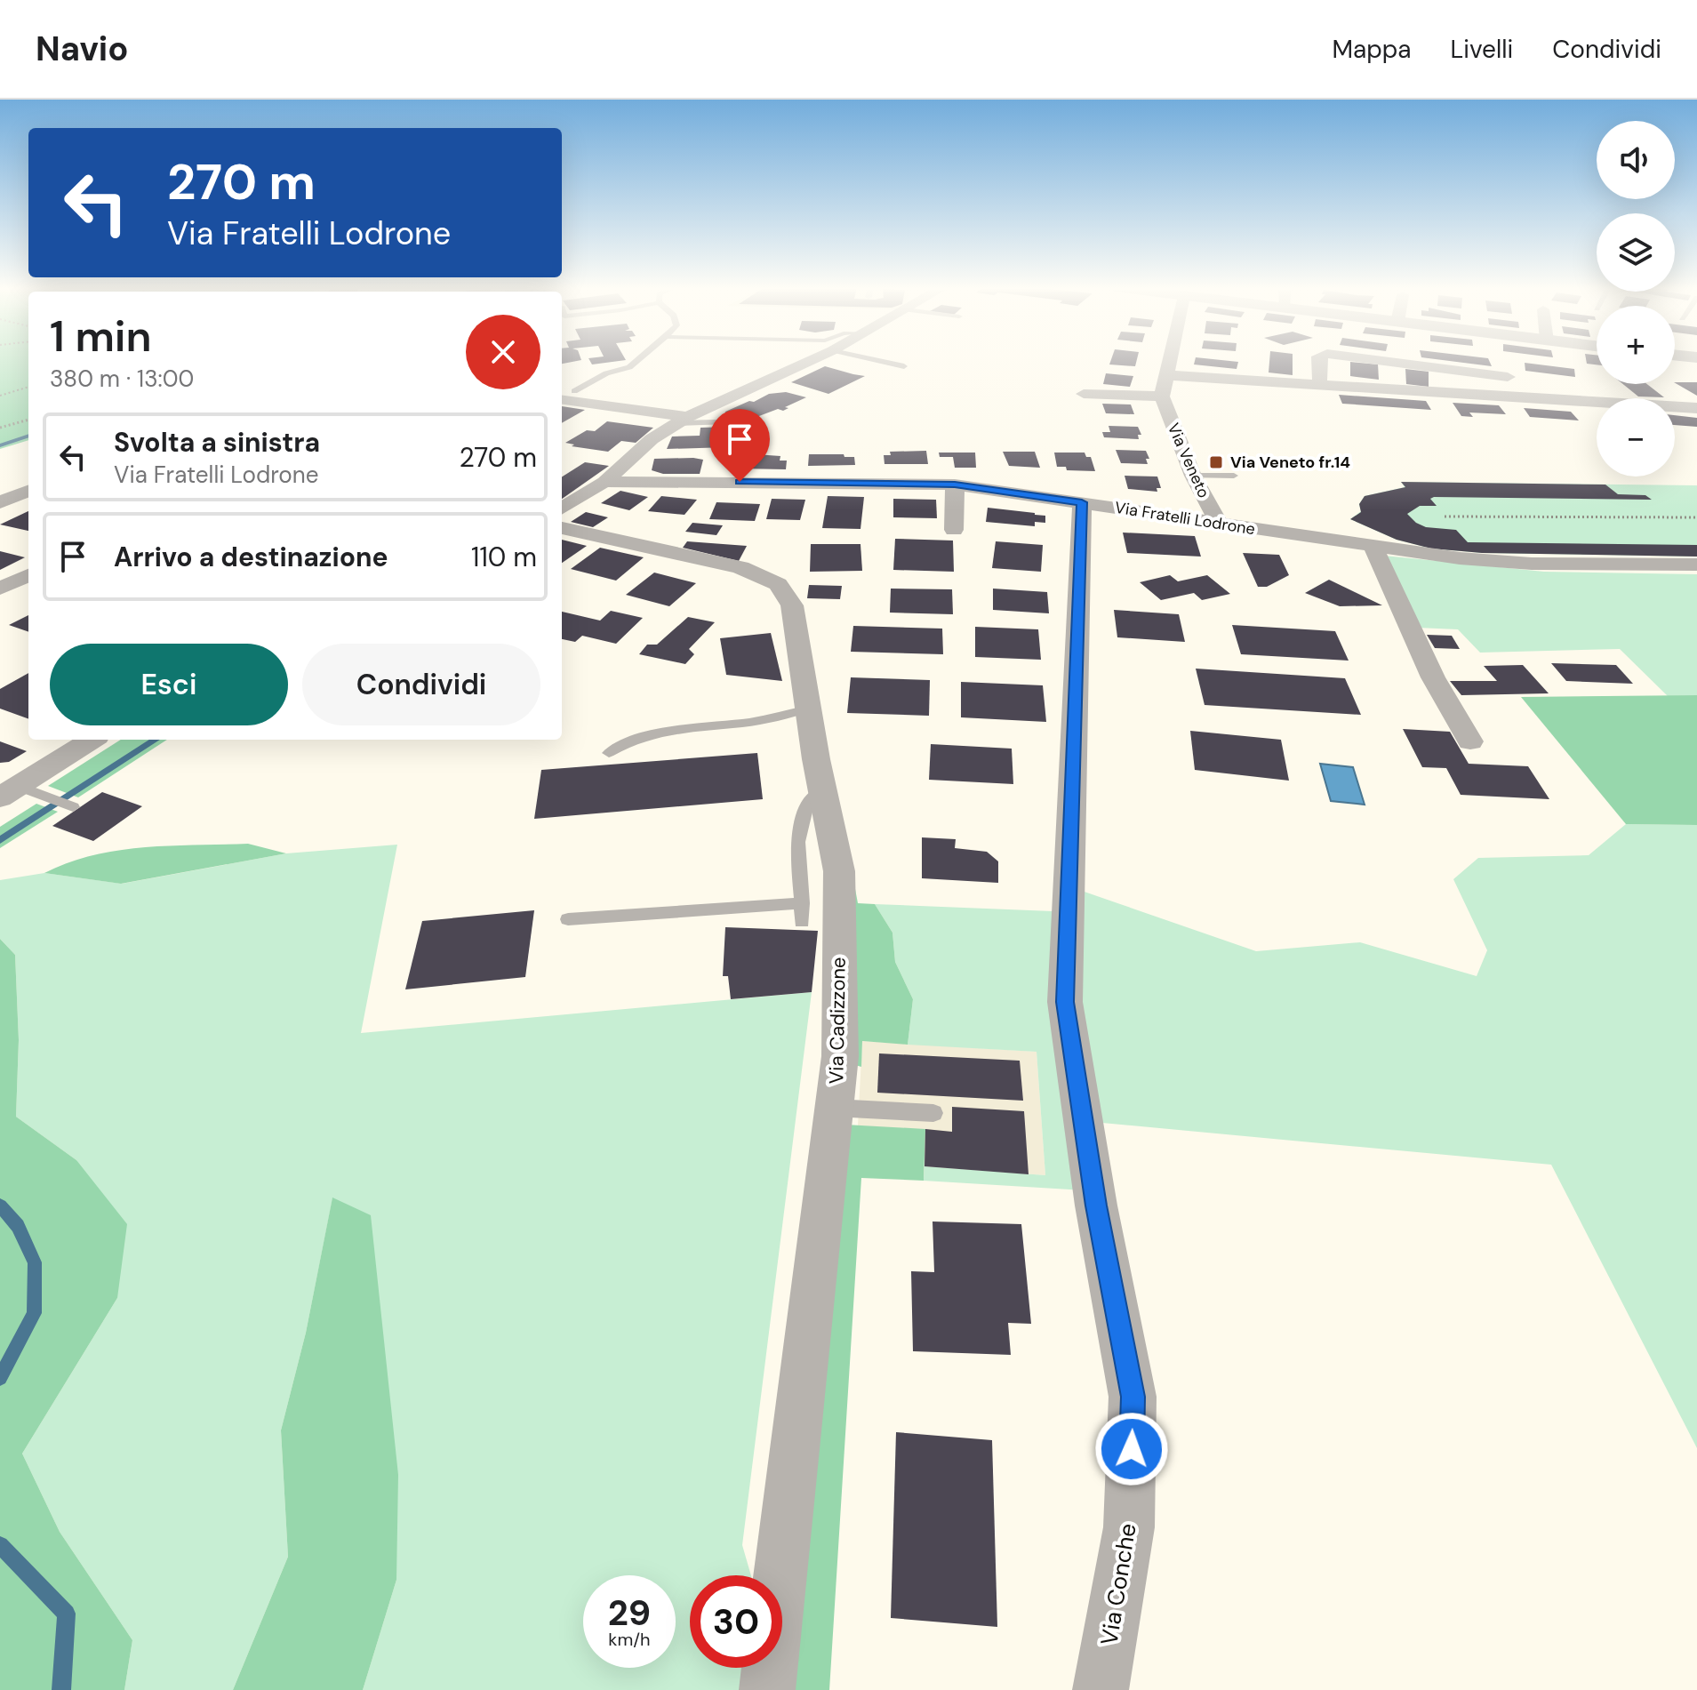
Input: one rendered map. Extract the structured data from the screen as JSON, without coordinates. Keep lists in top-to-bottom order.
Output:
{
  "streets": {
    "street": [
      "Via Veneto",
      "Via Fratelli Lodrone",
      "Via Cadizzone",
      "Via Conche"
    ]
  },
  "crossings": [
    ["Via Veneto", "Via Fratelli Lodrone"],
    ["Via Fratelli Lodrone", "Via Conche"]
  ],
  "places": {
    "transit": ["Via Veneto fr.14"]
  },
  "page": {
    "header": "Navio",
    "nav": ["Mappa", "Livelli", "Condividi"],
    "map_buttons": ["+", "−"],
    "turn": ["270 m", "Via Fratelli Lodrone"],
    "heading": ["1 min", "380 m · 13:00"],
    "list": [
      {
        "name": "Svolta a sinistra",
        "note": "Via Fratelli Lodrone",
        "value": "270 m"
      },
      {
        "name": "Arrivo a destinazione",
        "value": "110 m"
      }
    ],
    "buttons": ["Esci", "Condividi"],
    "speed": "29 km/h",
    "limit": "30"
  }
}
